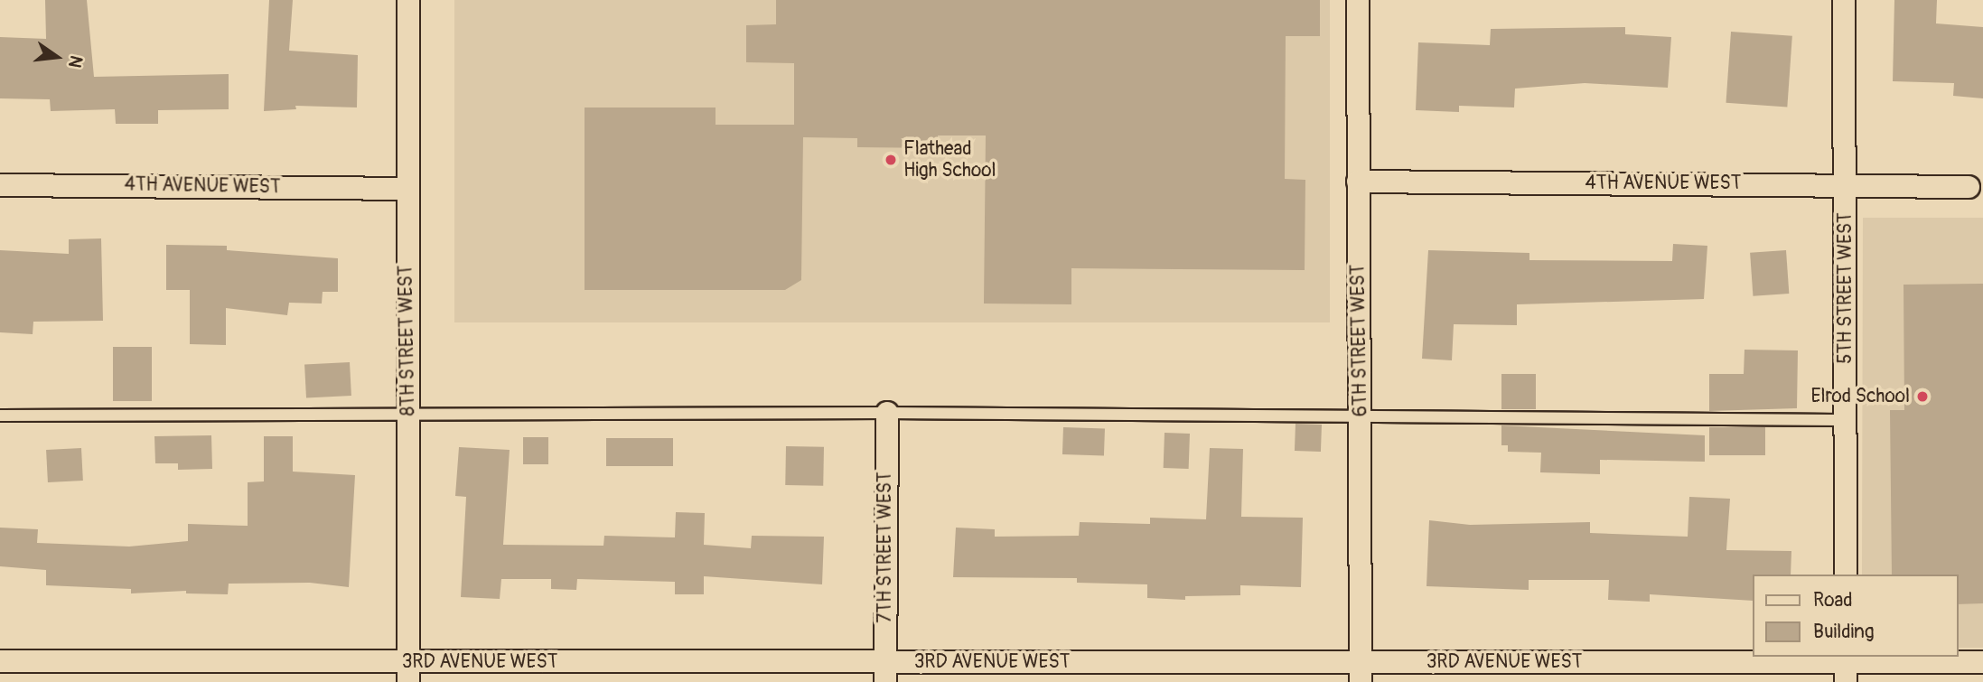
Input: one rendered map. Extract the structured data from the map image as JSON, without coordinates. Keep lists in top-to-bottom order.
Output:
{
  "streets": {
    "street": [
      "4TH AVENUE WEST",
      "5TH STREET WEST",
      "8TH STREET WEST",
      "6TH STREET WEST",
      "7TH STREET WEST",
      "3RD AVENUE WEST"
    ]
  },
  "crossings": [
    ["4TH AVENUE WEST", "5TH STREET WEST"],
    ["4TH AVENUE WEST", "8TH STREET WEST"],
    ["4TH AVENUE WEST", "6TH STREET WEST"],
    ["8TH STREET WEST", "3RD AVENUE WEST"],
    ["6TH STREET WEST", "3RD AVENUE WEST"],
    ["7TH STREET WEST", "3RD AVENUE WEST"]
  ],
  "places": ["Flathead High School", "Elrod School"],
  "legend": ["Road", "Building"],
  "north": "right"
}
